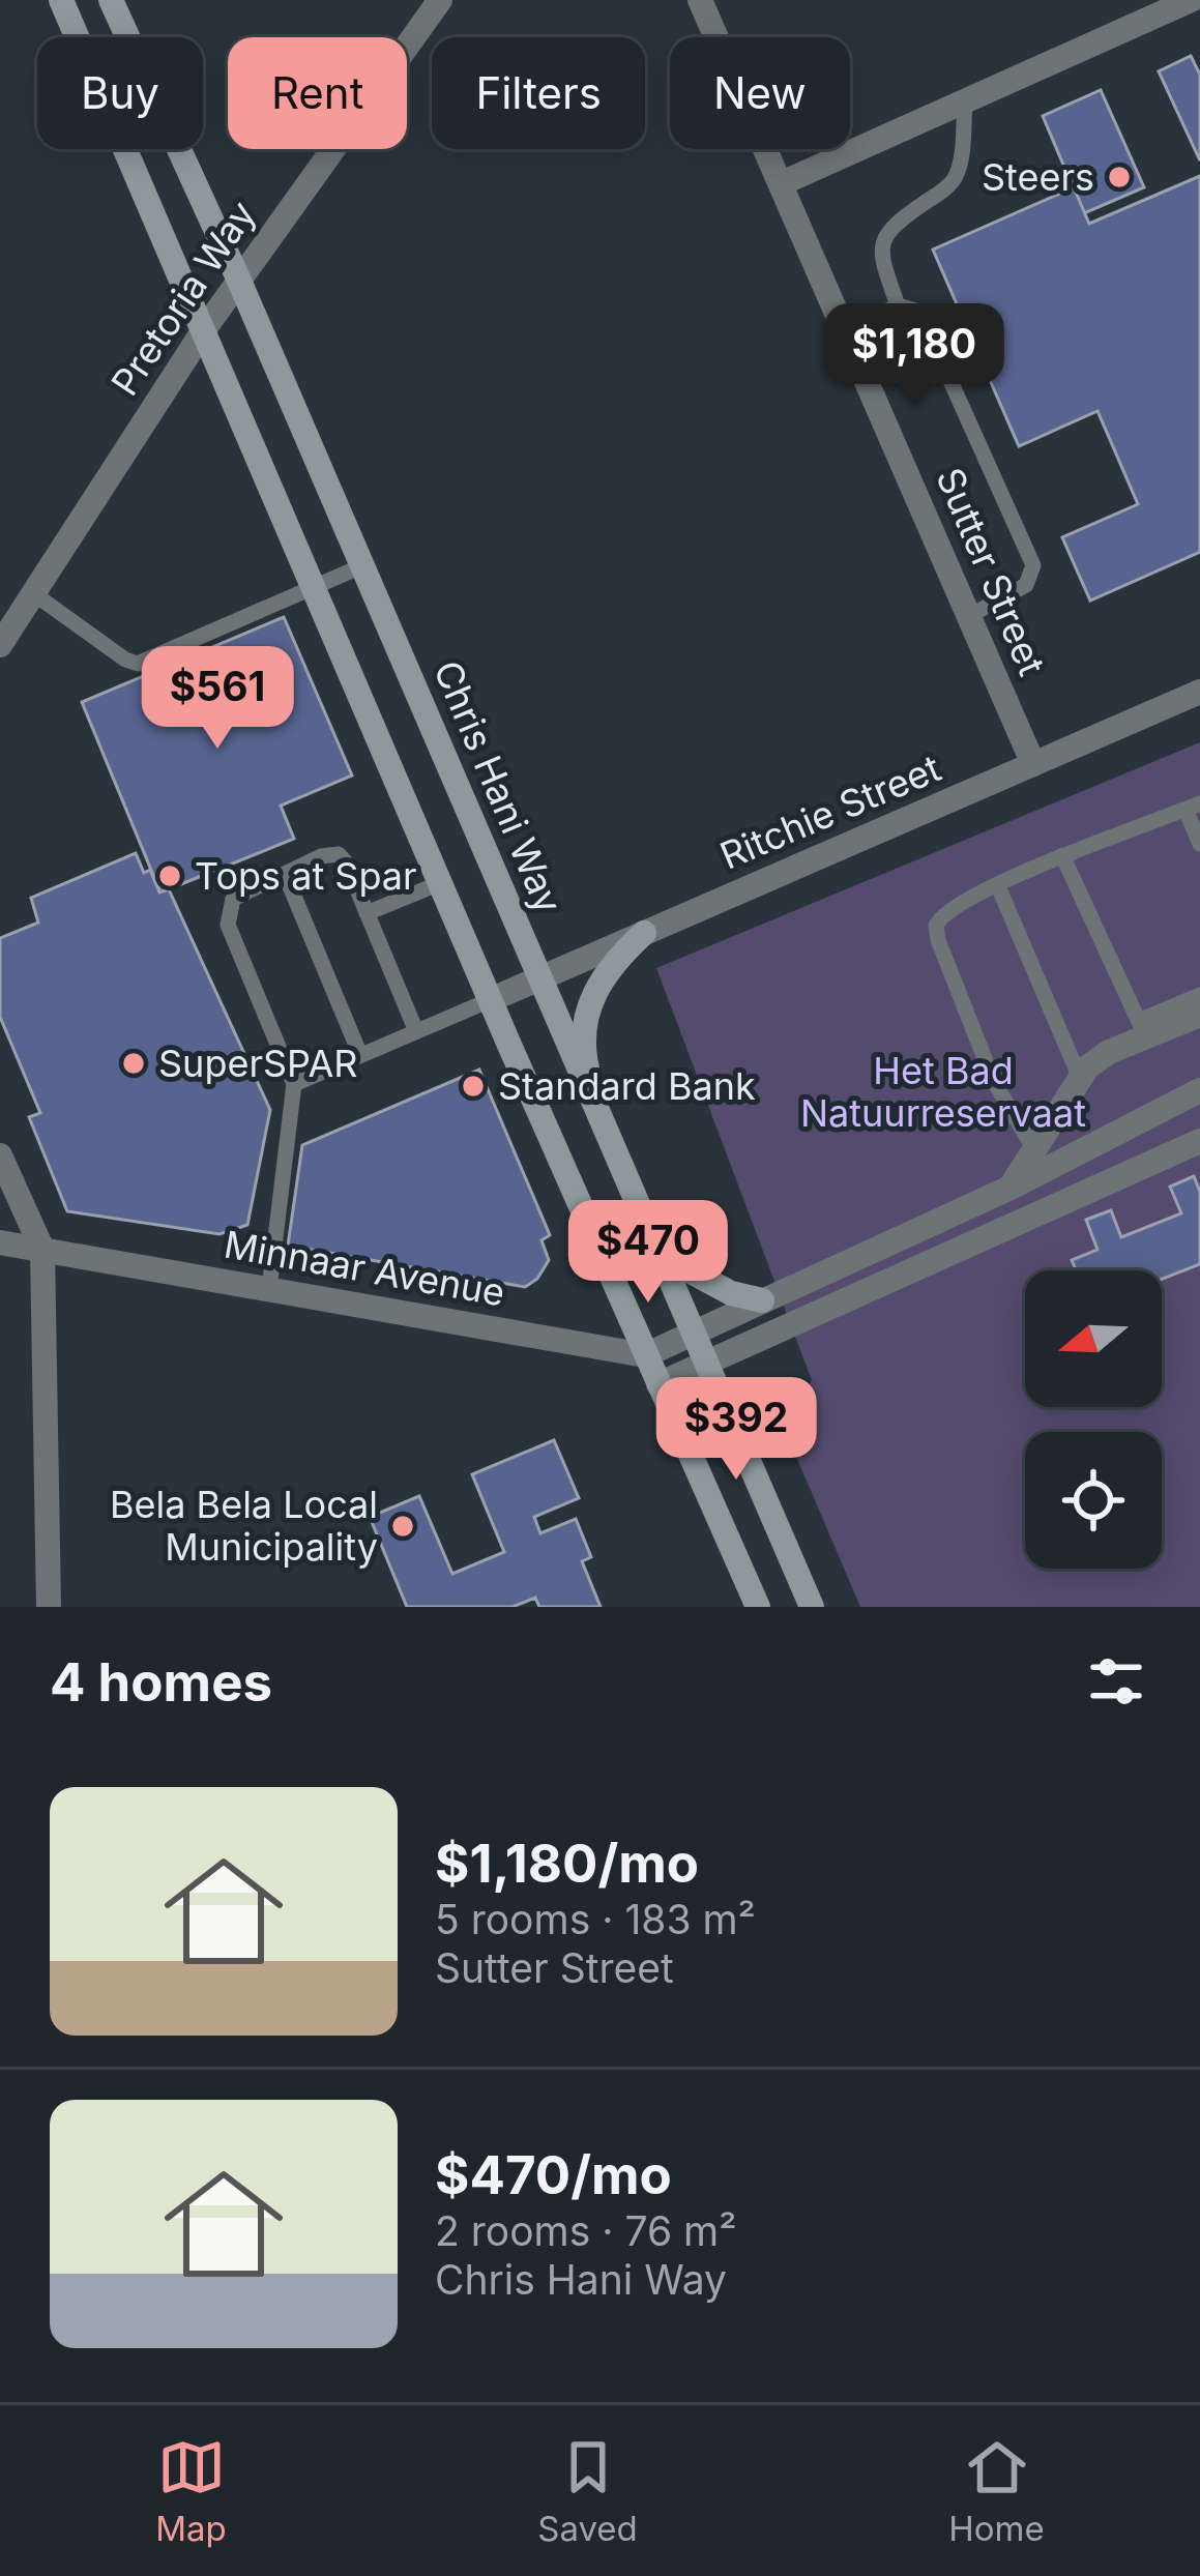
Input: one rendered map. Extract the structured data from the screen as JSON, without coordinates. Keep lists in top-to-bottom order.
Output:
{
  "streets": {
    "main road": ["Chris Hani Way"],
    "street": [
      "Pretoria Way",
      "Sutter Street",
      "Ritchie Street",
      "Minnaar Avenue"
    ]
  },
  "crossings": [
    ["Pretoria Way", "Chris Hani Way"],
    ["Sutter Street", "Ritchie Street"],
    ["Chris Hani Way", "Ritchie Street"]
  ],
  "parks": ["Het Bad Natuurreservaat"],
  "places": [
    "Steers",
    "Tops at Spar",
    "SuperSPAR",
    "Standard Bank",
    "Bela Bela Local Municipality"
  ],
  "north": "left",
  "page": {
    "chip": [
      "Buy",
      "Rent",
      "Filters",
      "New"
    ],
    "price": [
      "$1,180",
      "$561",
      "$470",
      "$392"
    ],
    "heading": "4 homes",
    "list": [
      {
        "name": "$1,180/mo",
        "note": "5 rooms · 183 m² · Sutter Street"
      },
      {
        "name": "$470/mo",
        "note": "2 rooms · 76 m² · Chris Hani Way"
      }
    ],
    "tabs": ["Map", "Saved", "Home"]
  }
}
